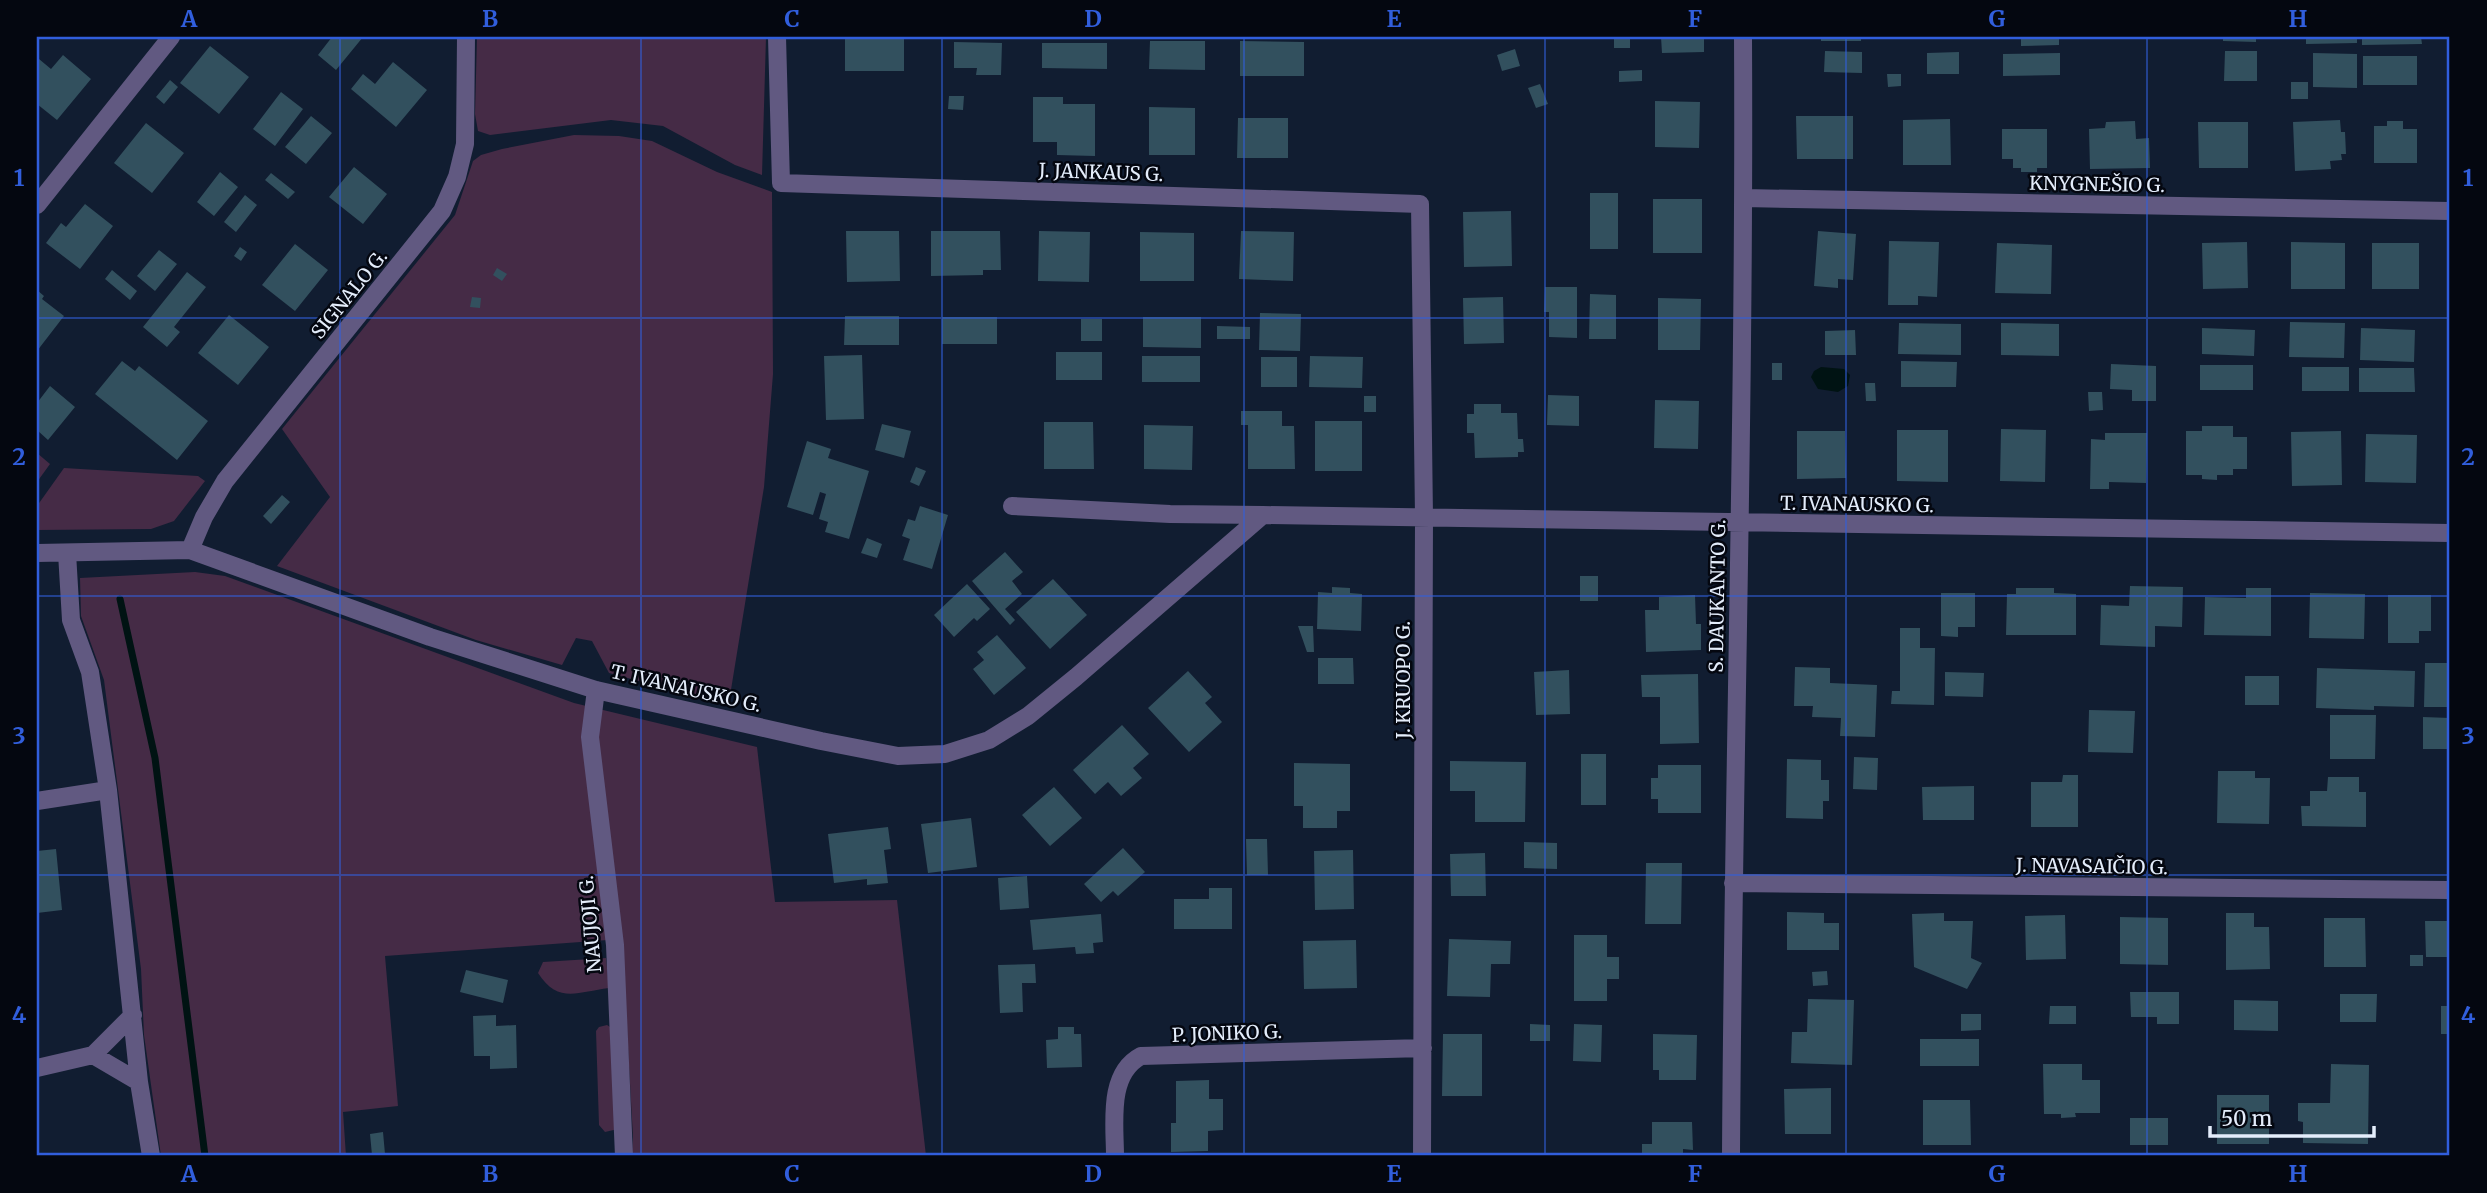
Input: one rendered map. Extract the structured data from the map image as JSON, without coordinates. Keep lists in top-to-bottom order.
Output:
{
  "streets": {
    "street": [
      "J. JANKAUS G.",
      "KNYGNEŠIO G.",
      "SIGNALO G.",
      "T. IVANAUSKO G.",
      "S. DAUKANTO G.",
      "J. KRUOPO G.",
      "J. NAVASAIČIO G.",
      "NAUJOJI G.",
      "P. JONIKO G."
    ]
  },
  "crossings": [
    ["J. JANKAUS G.", "J. KRUOPO G."],
    ["KNYGNEŠIO G.", "S. DAUKANTO G."],
    ["SIGNALO G.", "T. IVANAUSKO G."],
    ["T. IVANAUSKO G.", "S. DAUKANTO G."],
    ["T. IVANAUSKO G.", "J. KRUOPO G."],
    ["T. IVANAUSKO G.", "NAUJOJI G."],
    ["S. DAUKANTO G.", "J. NAVASAIČIO G."],
    ["J. KRUOPO G.", "P. JONIKO G."]
  ],
  "scale_bar": "50 m",
  "grid": {
    "columns": [
      "A",
      "B",
      "C",
      "D",
      "E",
      "F",
      "G",
      "H"
    ],
    "rows": [
      "1",
      "2",
      "3",
      "4"
    ]
  }
}
